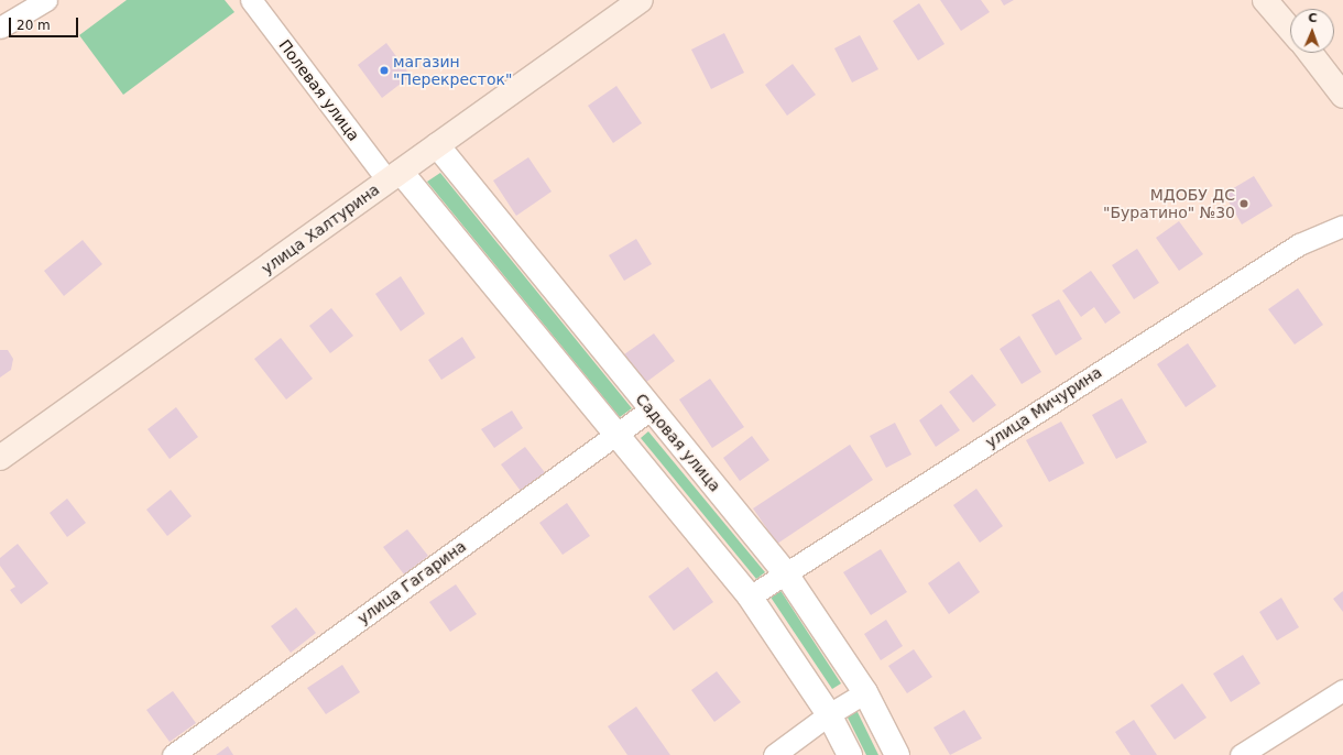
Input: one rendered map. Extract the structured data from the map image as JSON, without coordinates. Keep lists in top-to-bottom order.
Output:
{
  "streets": {
    "main road": ["улица Халтурина"],
    "street": [
      "Полевая улица",
      "улица Мичурина",
      "Садовая улица",
      "улица Гагарина"
    ]
  },
  "crossings": [
    ["Полевая улица", "улица Халтурина"],
    ["улица Халтурина", "Садовая улица"],
    ["улица Мичурина", "Садовая улица"],
    ["Садовая улица", "улица Гагарина"]
  ],
  "places": ["магазин \"Перекресток\"", "МДОБУ ДС \"Буратино\" №30"],
  "scale_bar": "20 m",
  "north": "top"
}
